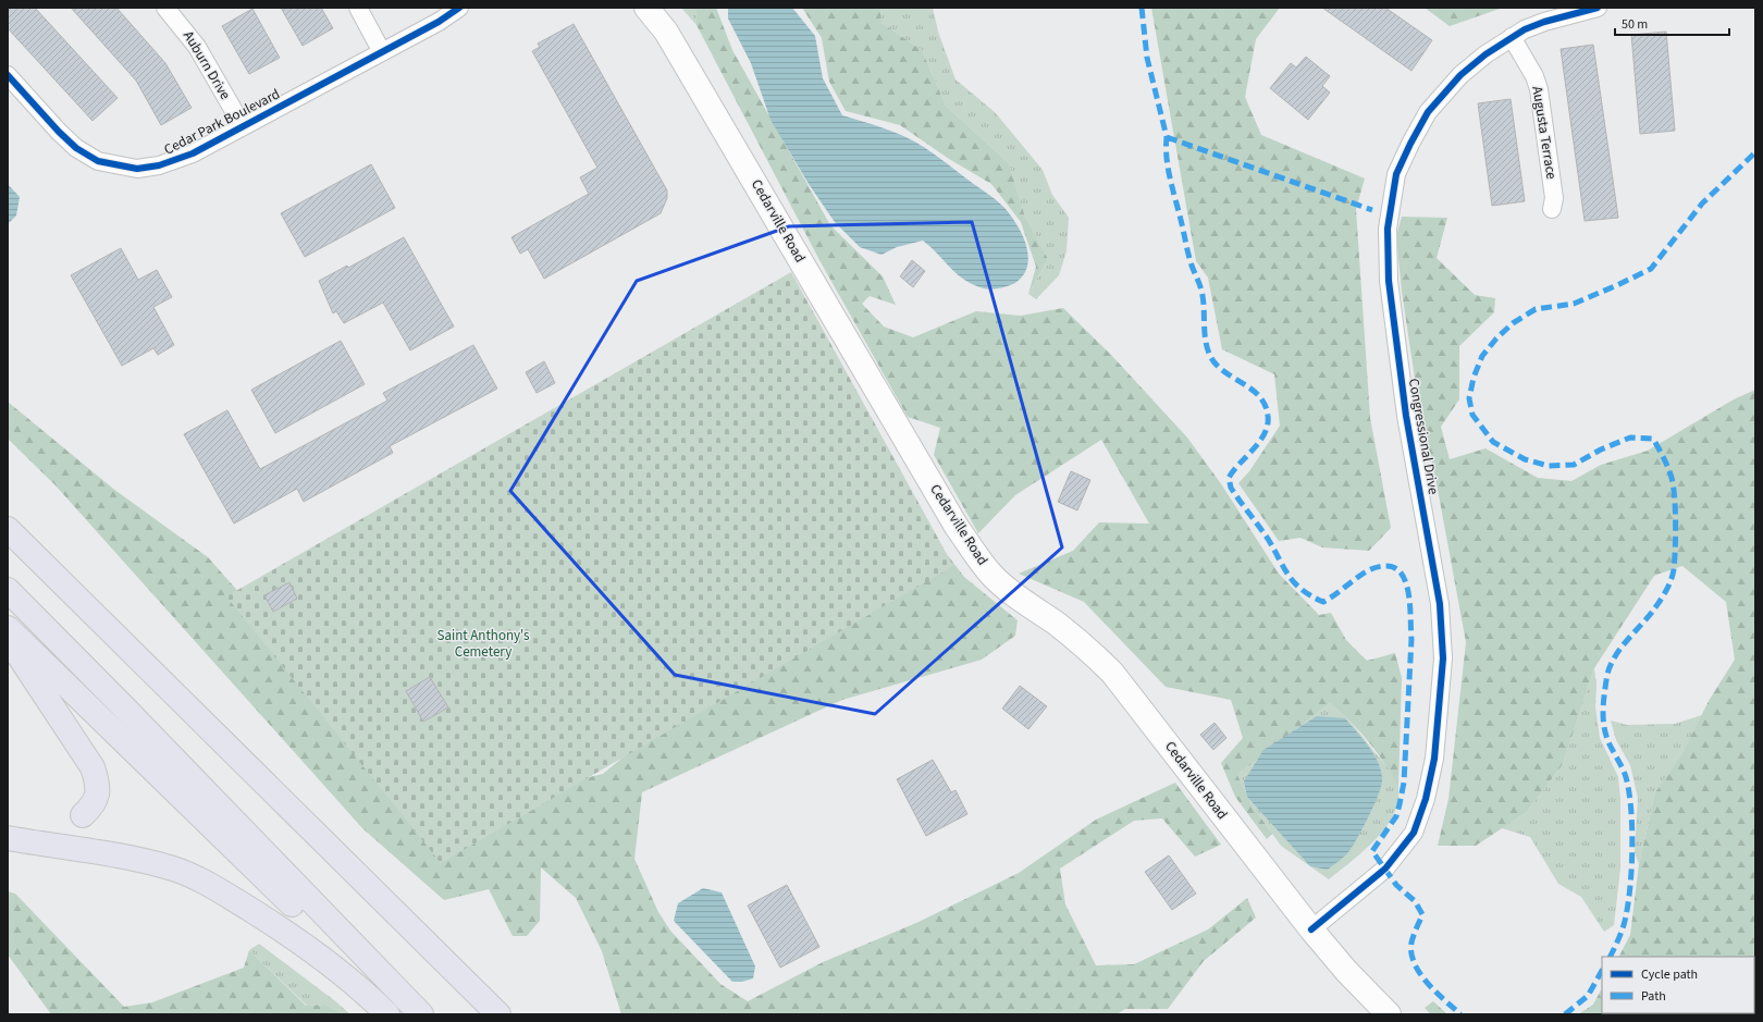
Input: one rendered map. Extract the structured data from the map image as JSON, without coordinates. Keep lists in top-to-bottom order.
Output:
{
  "streets": {
    "main road": ["Cedarville Road"],
    "street": [
      "Auburn Drive",
      "Cedar Park Boulevard",
      "Augusta Terrace",
      "Congressional Drive"
    ]
  },
  "crossings": [
    ["Auburn Drive", "Cedar Park Boulevard"],
    ["Augusta Terrace", "Congressional Drive"],
    ["Cedarville Road", "Congressional Drive"]
  ],
  "parks": ["Saint Anthony's Cemetery"],
  "legend": ["Cycle path", "Path"],
  "scale_bar": "50 m"
}
